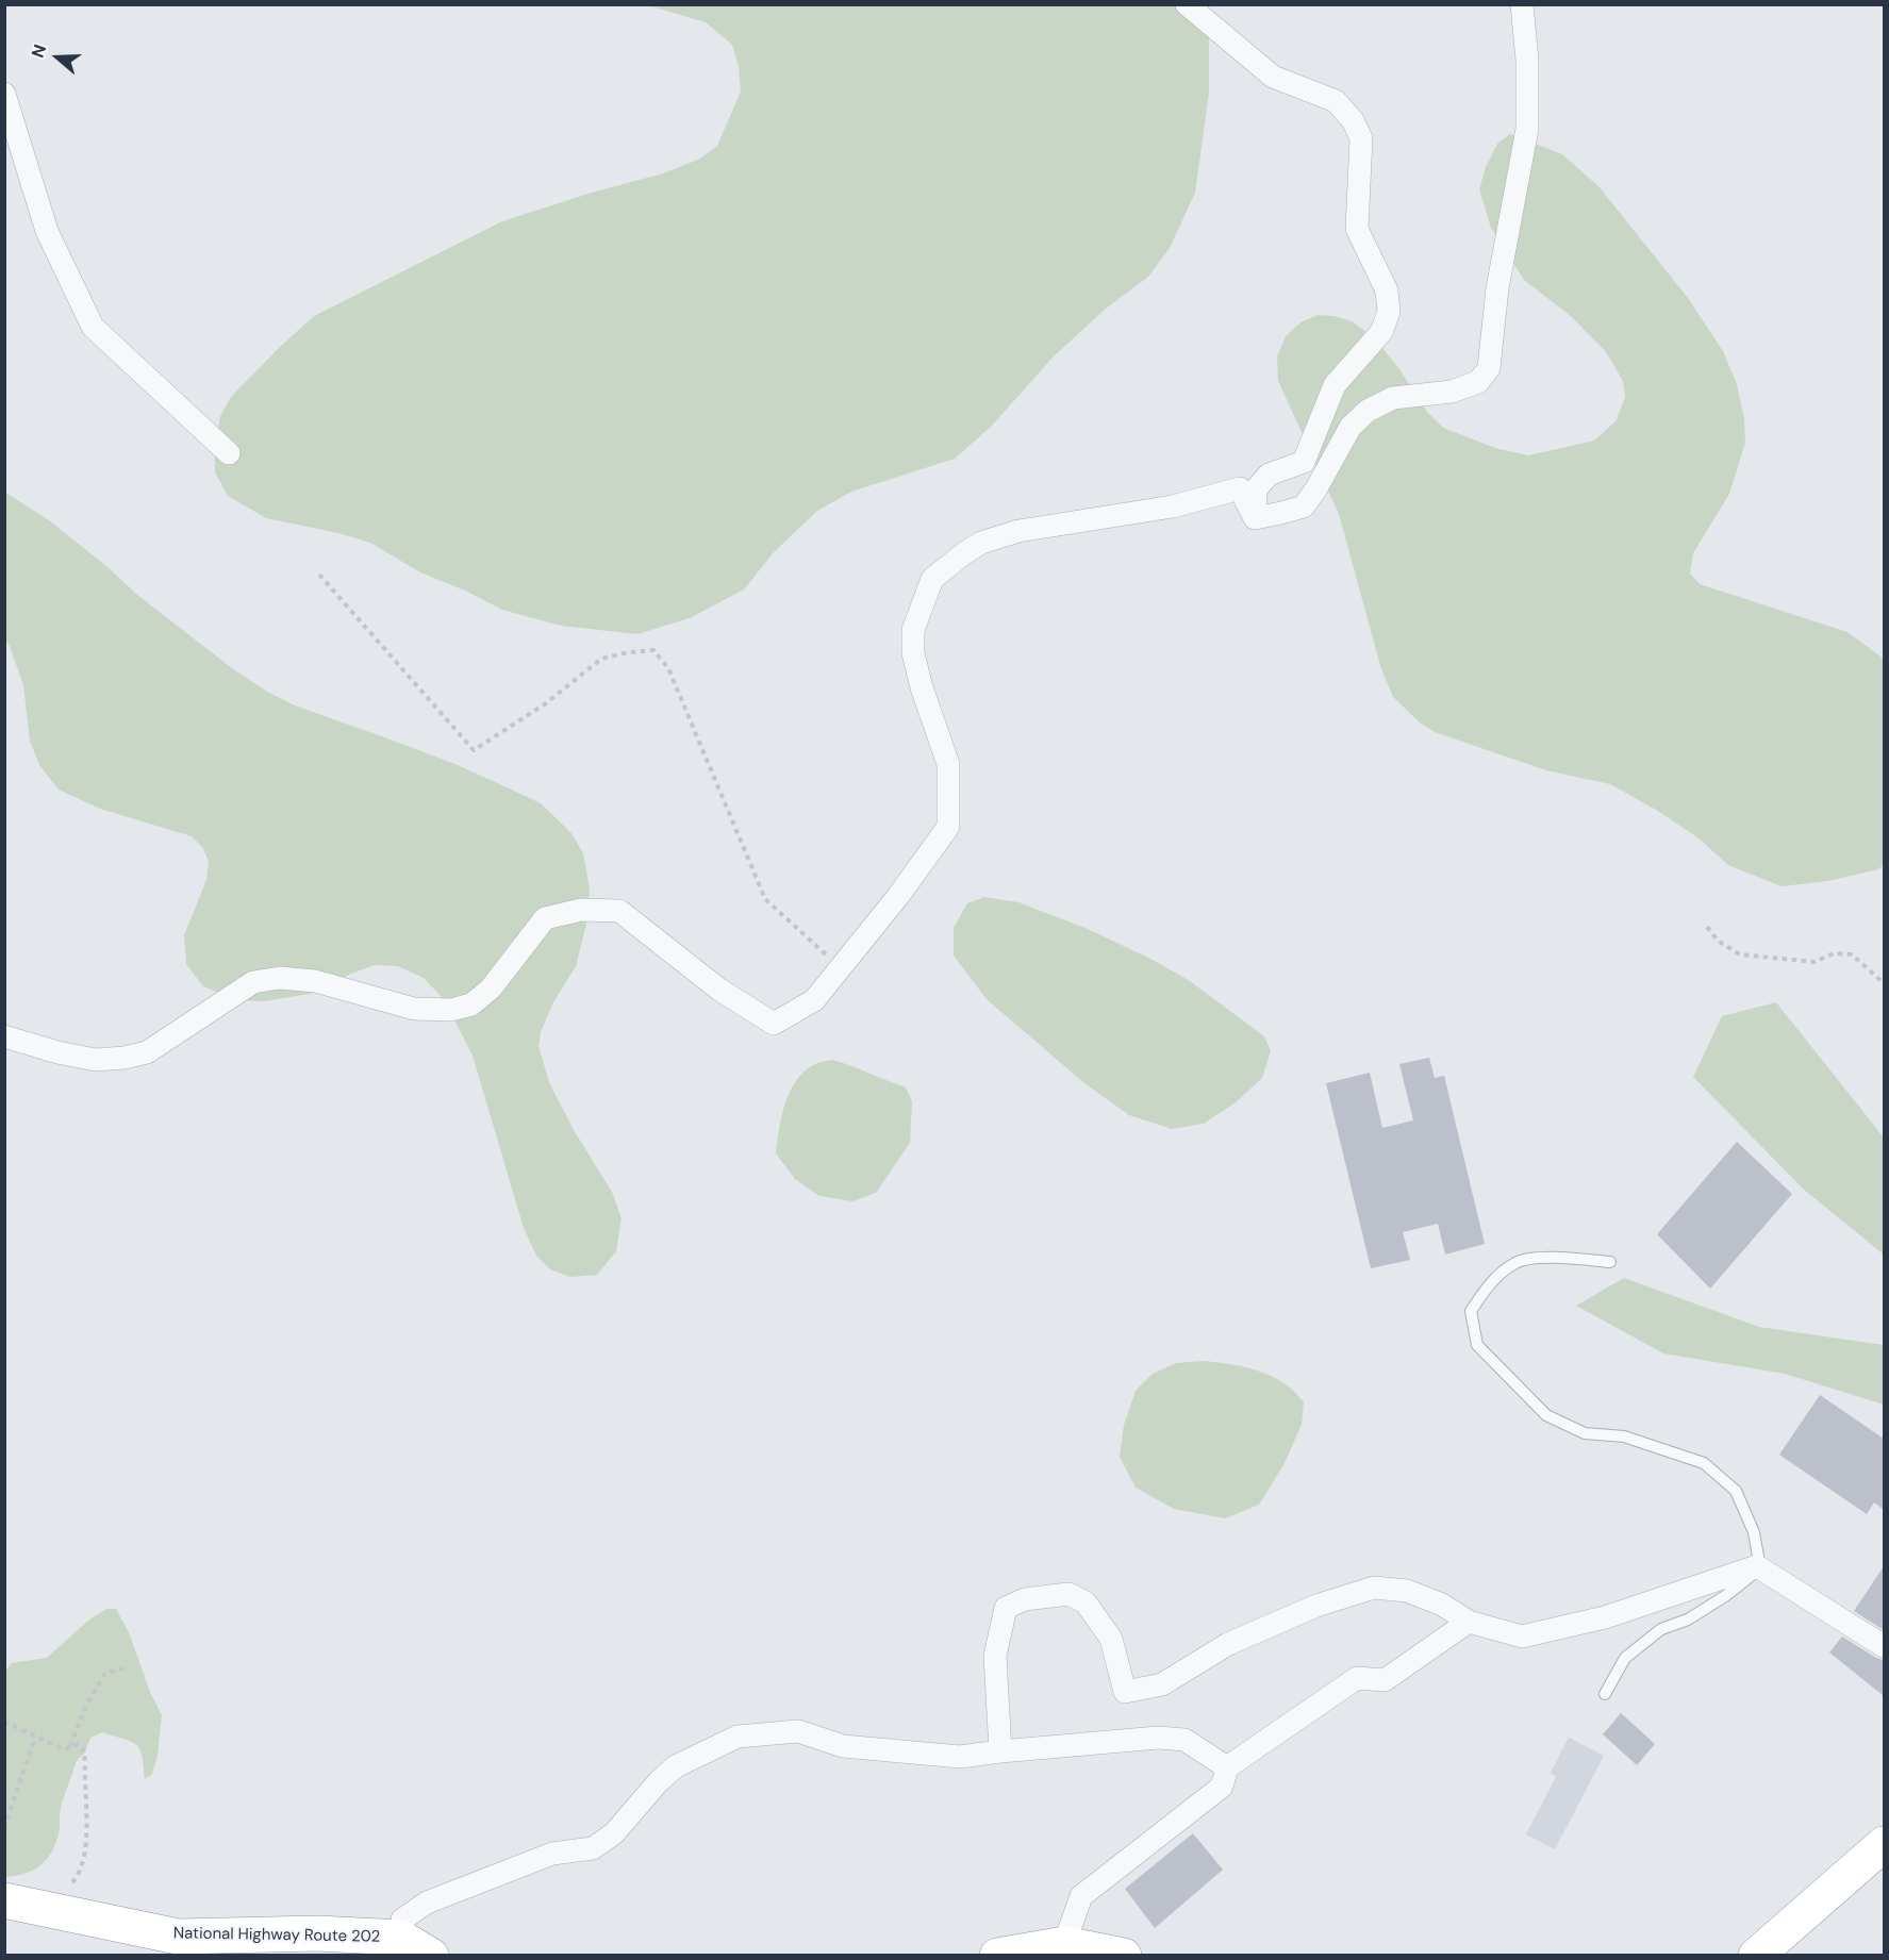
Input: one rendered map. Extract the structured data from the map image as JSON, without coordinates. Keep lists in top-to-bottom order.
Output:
{
  "streets": {
    "highway": ["National Highway Route 202"]
  },
  "north": "left"
}
